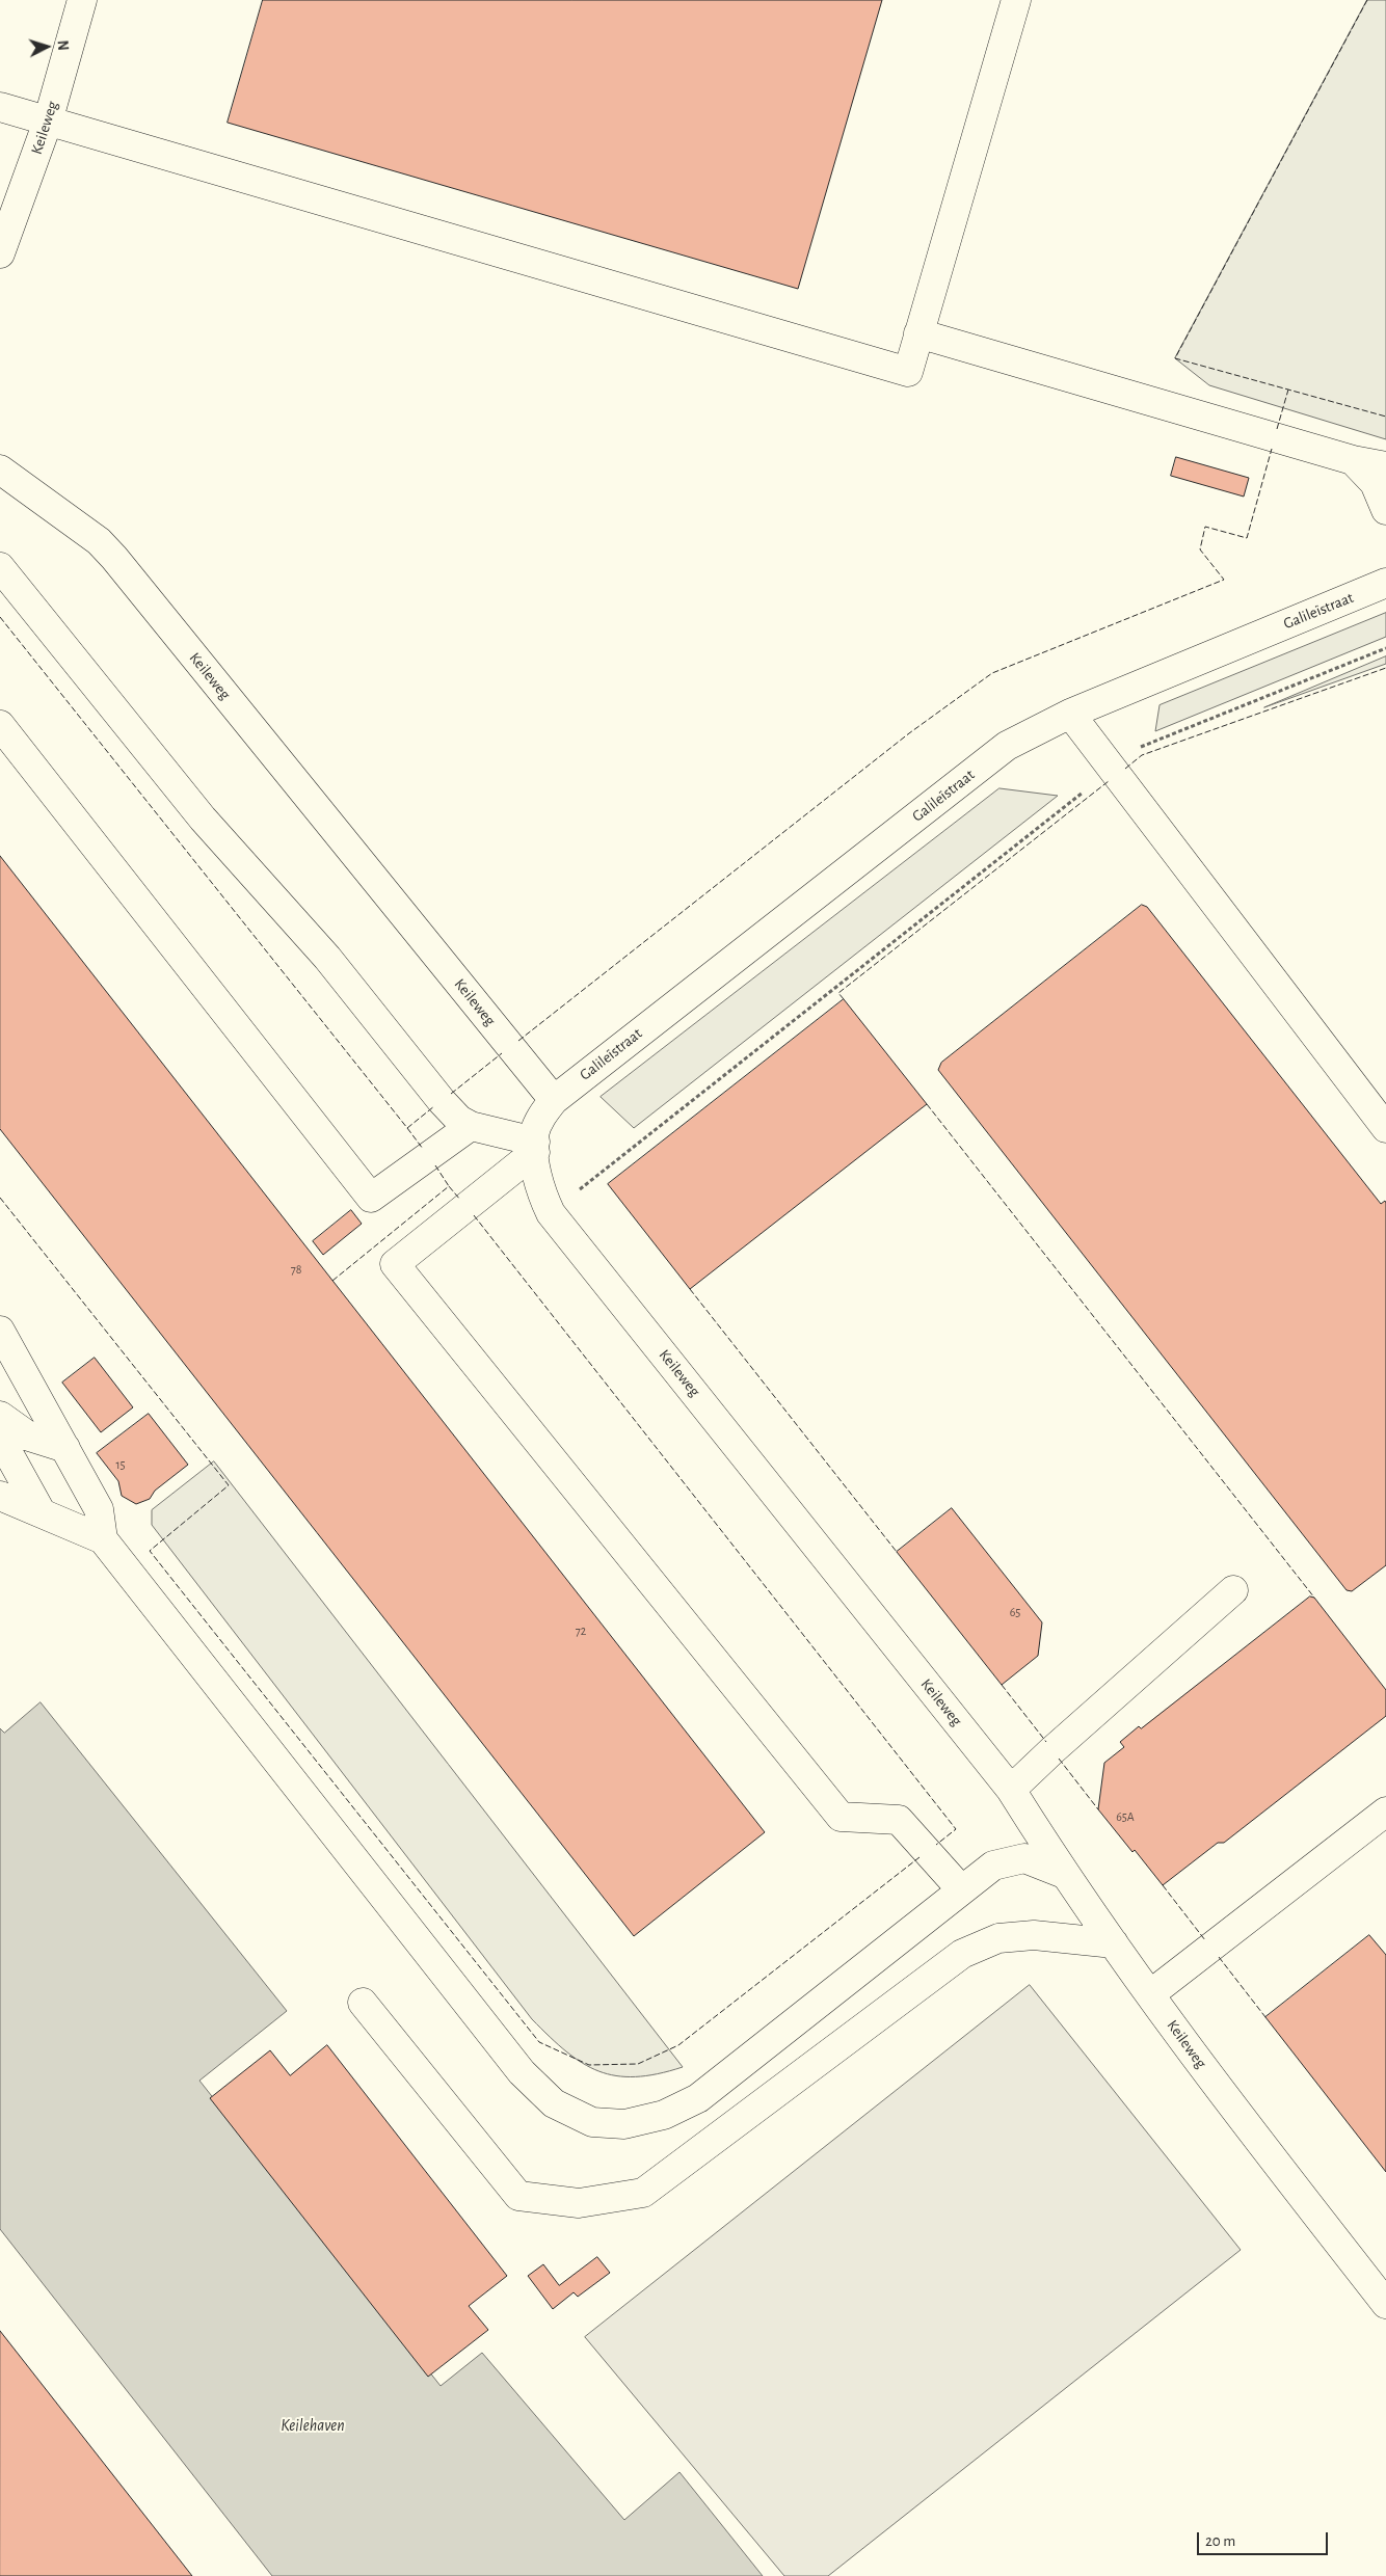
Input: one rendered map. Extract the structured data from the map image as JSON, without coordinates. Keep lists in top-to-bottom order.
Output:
{
  "streets": {
    "street": ["Keileweg", "Galileïstraat"]
  },
  "crossings": [
    ["Keileweg", "Galileïstraat"]
  ],
  "water": ["Keilehaven"],
  "house_numbers": [
    "78",
    "15",
    "65",
    "72",
    "65A"
  ],
  "scale_bar": "20 m",
  "north": "right"
}
